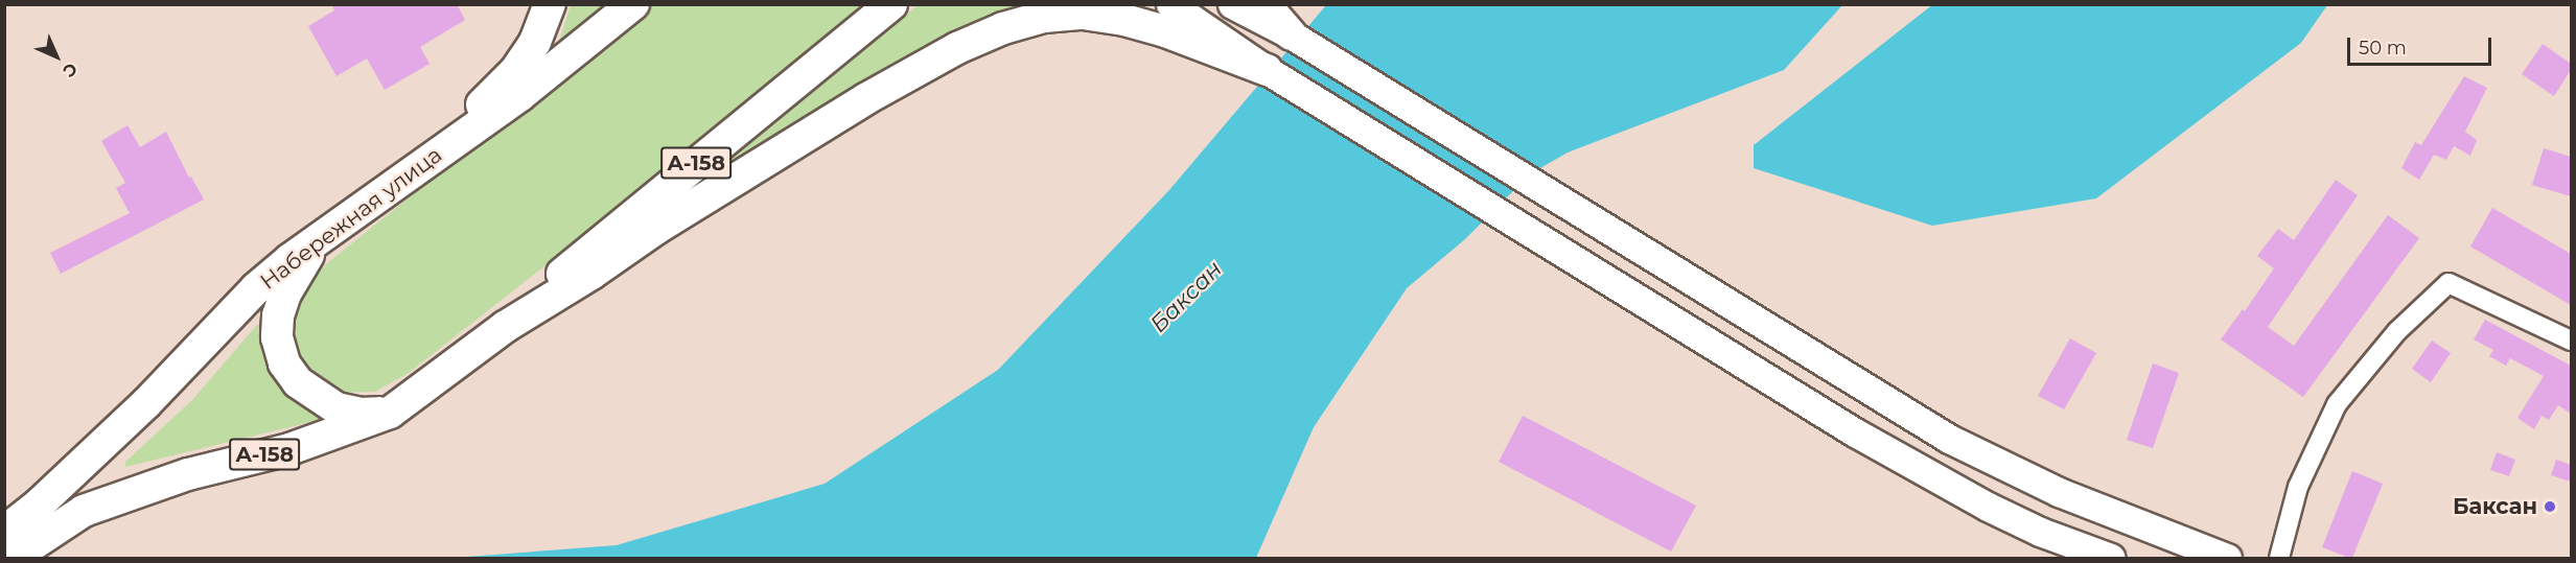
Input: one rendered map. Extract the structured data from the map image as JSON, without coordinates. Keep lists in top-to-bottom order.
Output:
{
  "streets": {
    "main road": ["А-158", "Набережная улица"]
  },
  "water": ["Баксан"],
  "places": ["Баксан"],
  "scale_bar": "50 m",
  "north": "bottom right"
}
